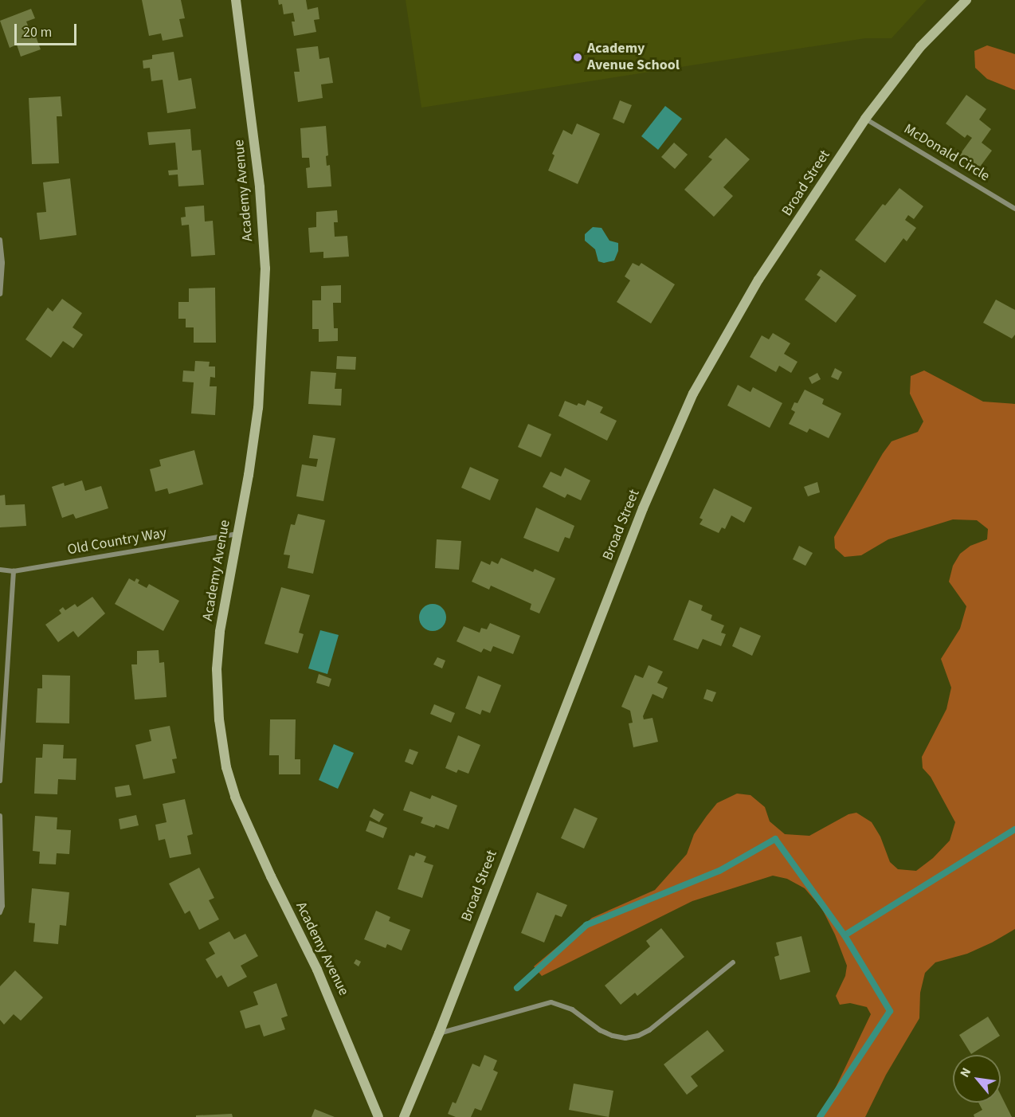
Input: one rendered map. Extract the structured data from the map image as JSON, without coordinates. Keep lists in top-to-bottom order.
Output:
{
  "streets": {
    "main road": ["Broad Street", "Academy Avenue"],
    "street": ["McDonald Circle", "Old Country Way"]
  },
  "crossings": [
    ["McDonald Circle", "Broad Street"],
    ["Academy Avenue", "Old Country Way"]
  ],
  "places": ["Academy Avenue School"],
  "scale_bar": "20 m",
  "north": "top left"
}
